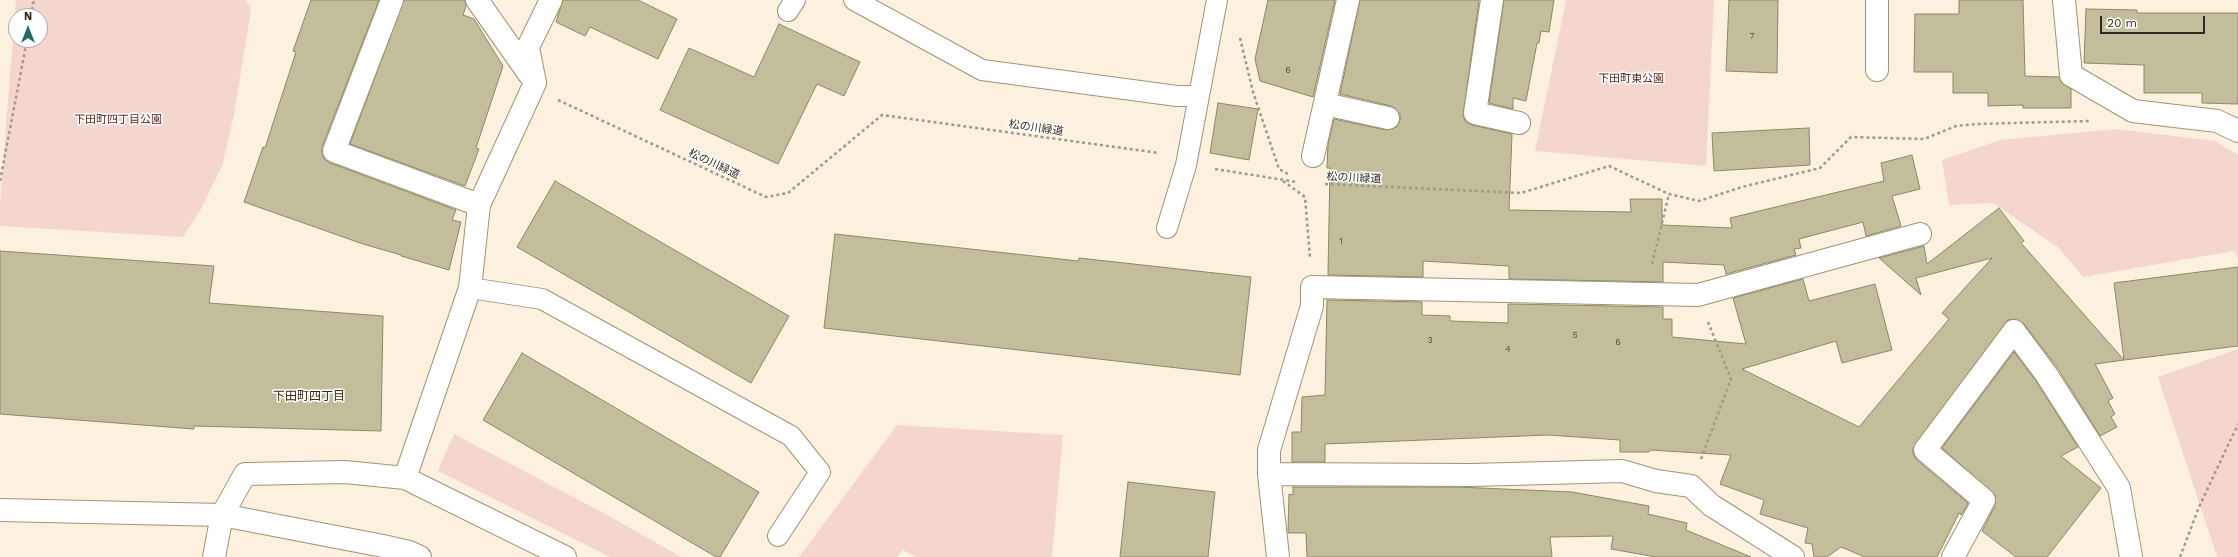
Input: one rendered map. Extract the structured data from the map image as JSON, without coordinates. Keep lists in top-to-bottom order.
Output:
{
  "streets": {
    "path": ["松の川緑道"]
  },
  "districts": ["下田町四丁目"],
  "parks": ["下田町東公園", "下田町四丁目公園"],
  "house_numbers": [
    "7",
    "6",
    "1",
    "5",
    "3",
    "6",
    "4"
  ],
  "scale_bar": "20 m",
  "north": "top"
}
